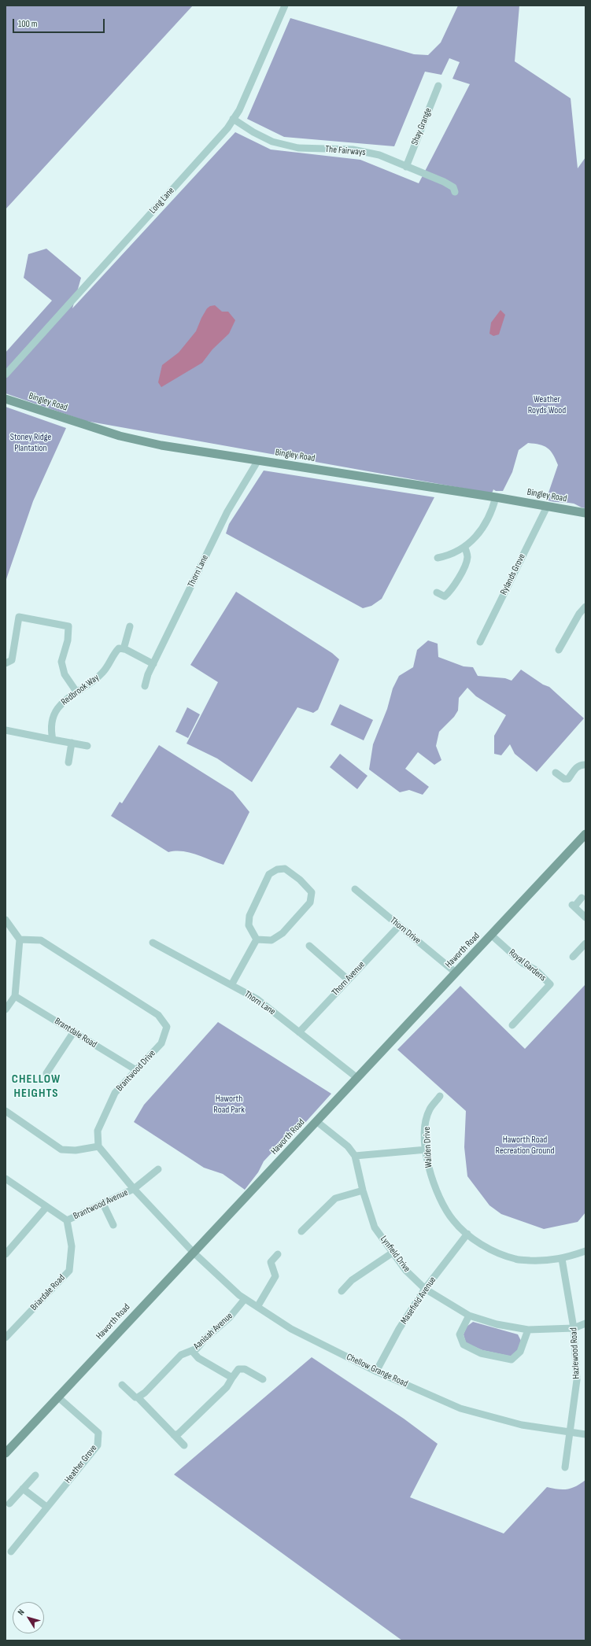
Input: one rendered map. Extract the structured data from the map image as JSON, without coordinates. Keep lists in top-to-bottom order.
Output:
{
  "streets": {
    "main road": ["Bingley Road", "Haworth Road"],
    "street": [
      "Shay Grange",
      "The Fairways",
      "Long Lane",
      "Thorn Lane",
      "Rylands Grove",
      "Redbrook Way",
      "Thorn Drive",
      "Royal Gardens",
      "Thorn Avenue",
      "Brantdale Road",
      "Brantwood Drive",
      "Walden Drive",
      "Brantwood Avenue",
      "Lynfield Drive",
      "Briardale Road",
      "Masefield Avenue",
      "Aanisah Avenue",
      "Hazlewood Road",
      "Chellow Grange Road",
      "Heather Grove"
    ]
  },
  "crossings": [
    ["Shay Grange", "The Fairways"],
    ["The Fairways", "Long Lane"],
    ["Bingley Road", "Thorn Lane"],
    ["Bingley Road", "Rylands Grove"],
    ["Thorn Lane", "Haworth Road"],
    ["Thorn Lane", "Thorn Avenue"],
    ["Thorn Drive", "Haworth Road"],
    ["Thorn Drive", "Thorn Avenue"],
    ["Haworth Road", "Royal Gardens"],
    ["Haworth Road", "Lynfield Drive"],
    ["Haworth Road", "Chellow Grange Road"],
    ["Haworth Road", "Heather Grove"],
    ["Brantdale Road", "Brantwood Drive"],
    ["Walden Drive", "Masefield Avenue"],
    ["Walden Drive", "Hazlewood Road"],
    ["Brantwood Avenue", "Briardale Road"],
    ["Lynfield Drive", "Masefield Avenue"],
    ["Lynfield Drive", "Hazlewood Road"],
    ["Masefield Avenue", "Chellow Grange Road"],
    ["Aanisah Avenue", "Chellow Grange Road"],
    ["Hazlewood Road", "Chellow Grange Road"]
  ],
  "districts": ["CHELLOW HEIGHTS"],
  "parks": [
    "Weather Royds Wood",
    "Stoney Ridge Plantation",
    "Haworth Road Park",
    "Haworth Road Recreation Ground"
  ],
  "scale_bar": "100 m",
  "north": "top left"
}
